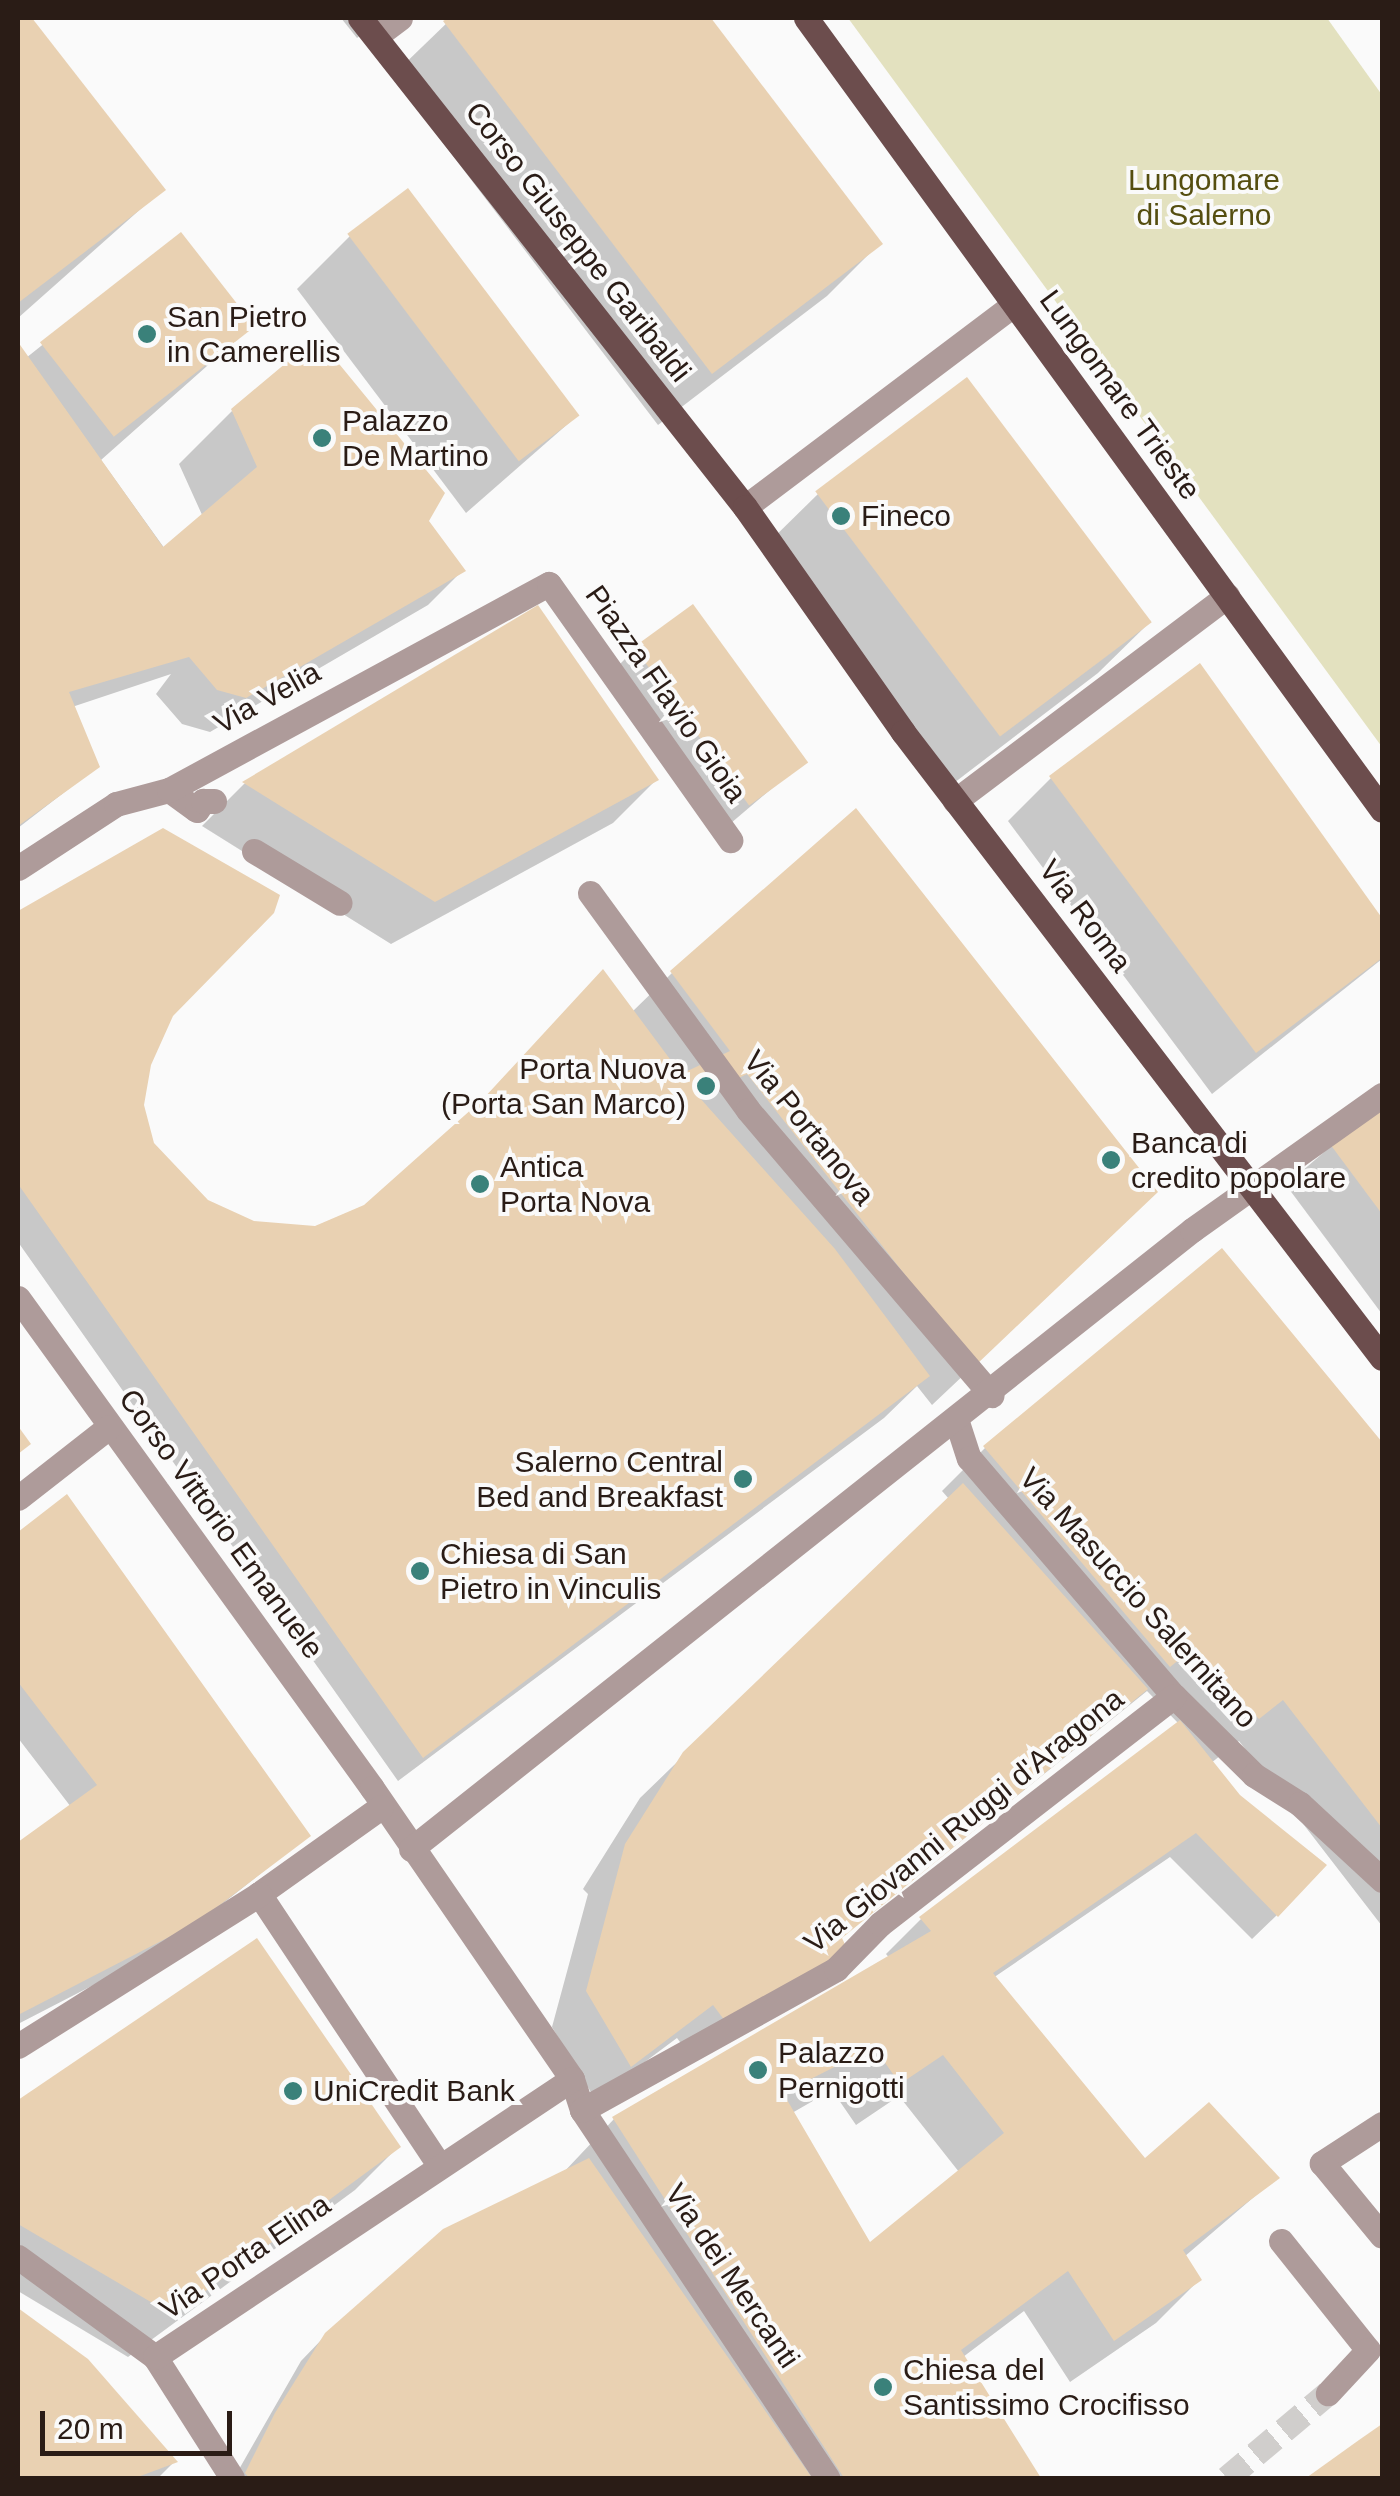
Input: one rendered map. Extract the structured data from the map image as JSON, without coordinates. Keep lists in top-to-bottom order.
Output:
{
  "streets": {
    "main road": ["Corso Giuseppe Garibaldi", "Lungomare Trieste", "Via Roma"],
    "street": [
      "Piazza Flavio Gioia",
      "Via Velia",
      "Via Portanova",
      "Corso Vittorio Emanuele",
      "Via Masuccio Salernitano",
      "Via Giovanni Ruggi d'Aragona",
      "Via Porta Elina",
      "Via dei Mercanti"
    ]
  },
  "crossings": [
    ["Corso Giuseppe Garibaldi", "Via Roma"],
    ["Piazza Flavio Gioia", "Via Velia"],
    ["Corso Vittorio Emanuele", "Via dei Mercanti"],
    ["Via Masuccio Salernitano", "Via Giovanni Ruggi d'Aragona"],
    ["Via Giovanni Ruggi d'Aragona", "Via dei Mercanti"],
    ["Via Porta Elina", "Via dei Mercanti"]
  ],
  "parks": ["Lungomare di Salerno"],
  "places": [
    "San Pietro in Camerellis",
    "Palazzo De Martino",
    "Fineco",
    "Porta Nuova (Porta San Marco)",
    "Banca di credito popolare",
    "Antica Porta Nova",
    "Salerno Central Bed and Breakfast",
    "Chiesa di San Pietro in Vinculis",
    "Palazzo Pernigotti",
    "UniCredit Bank",
    "Chiesa del Santissimo Crocifisso"
  ],
  "scale_bar": "20 m"
}
